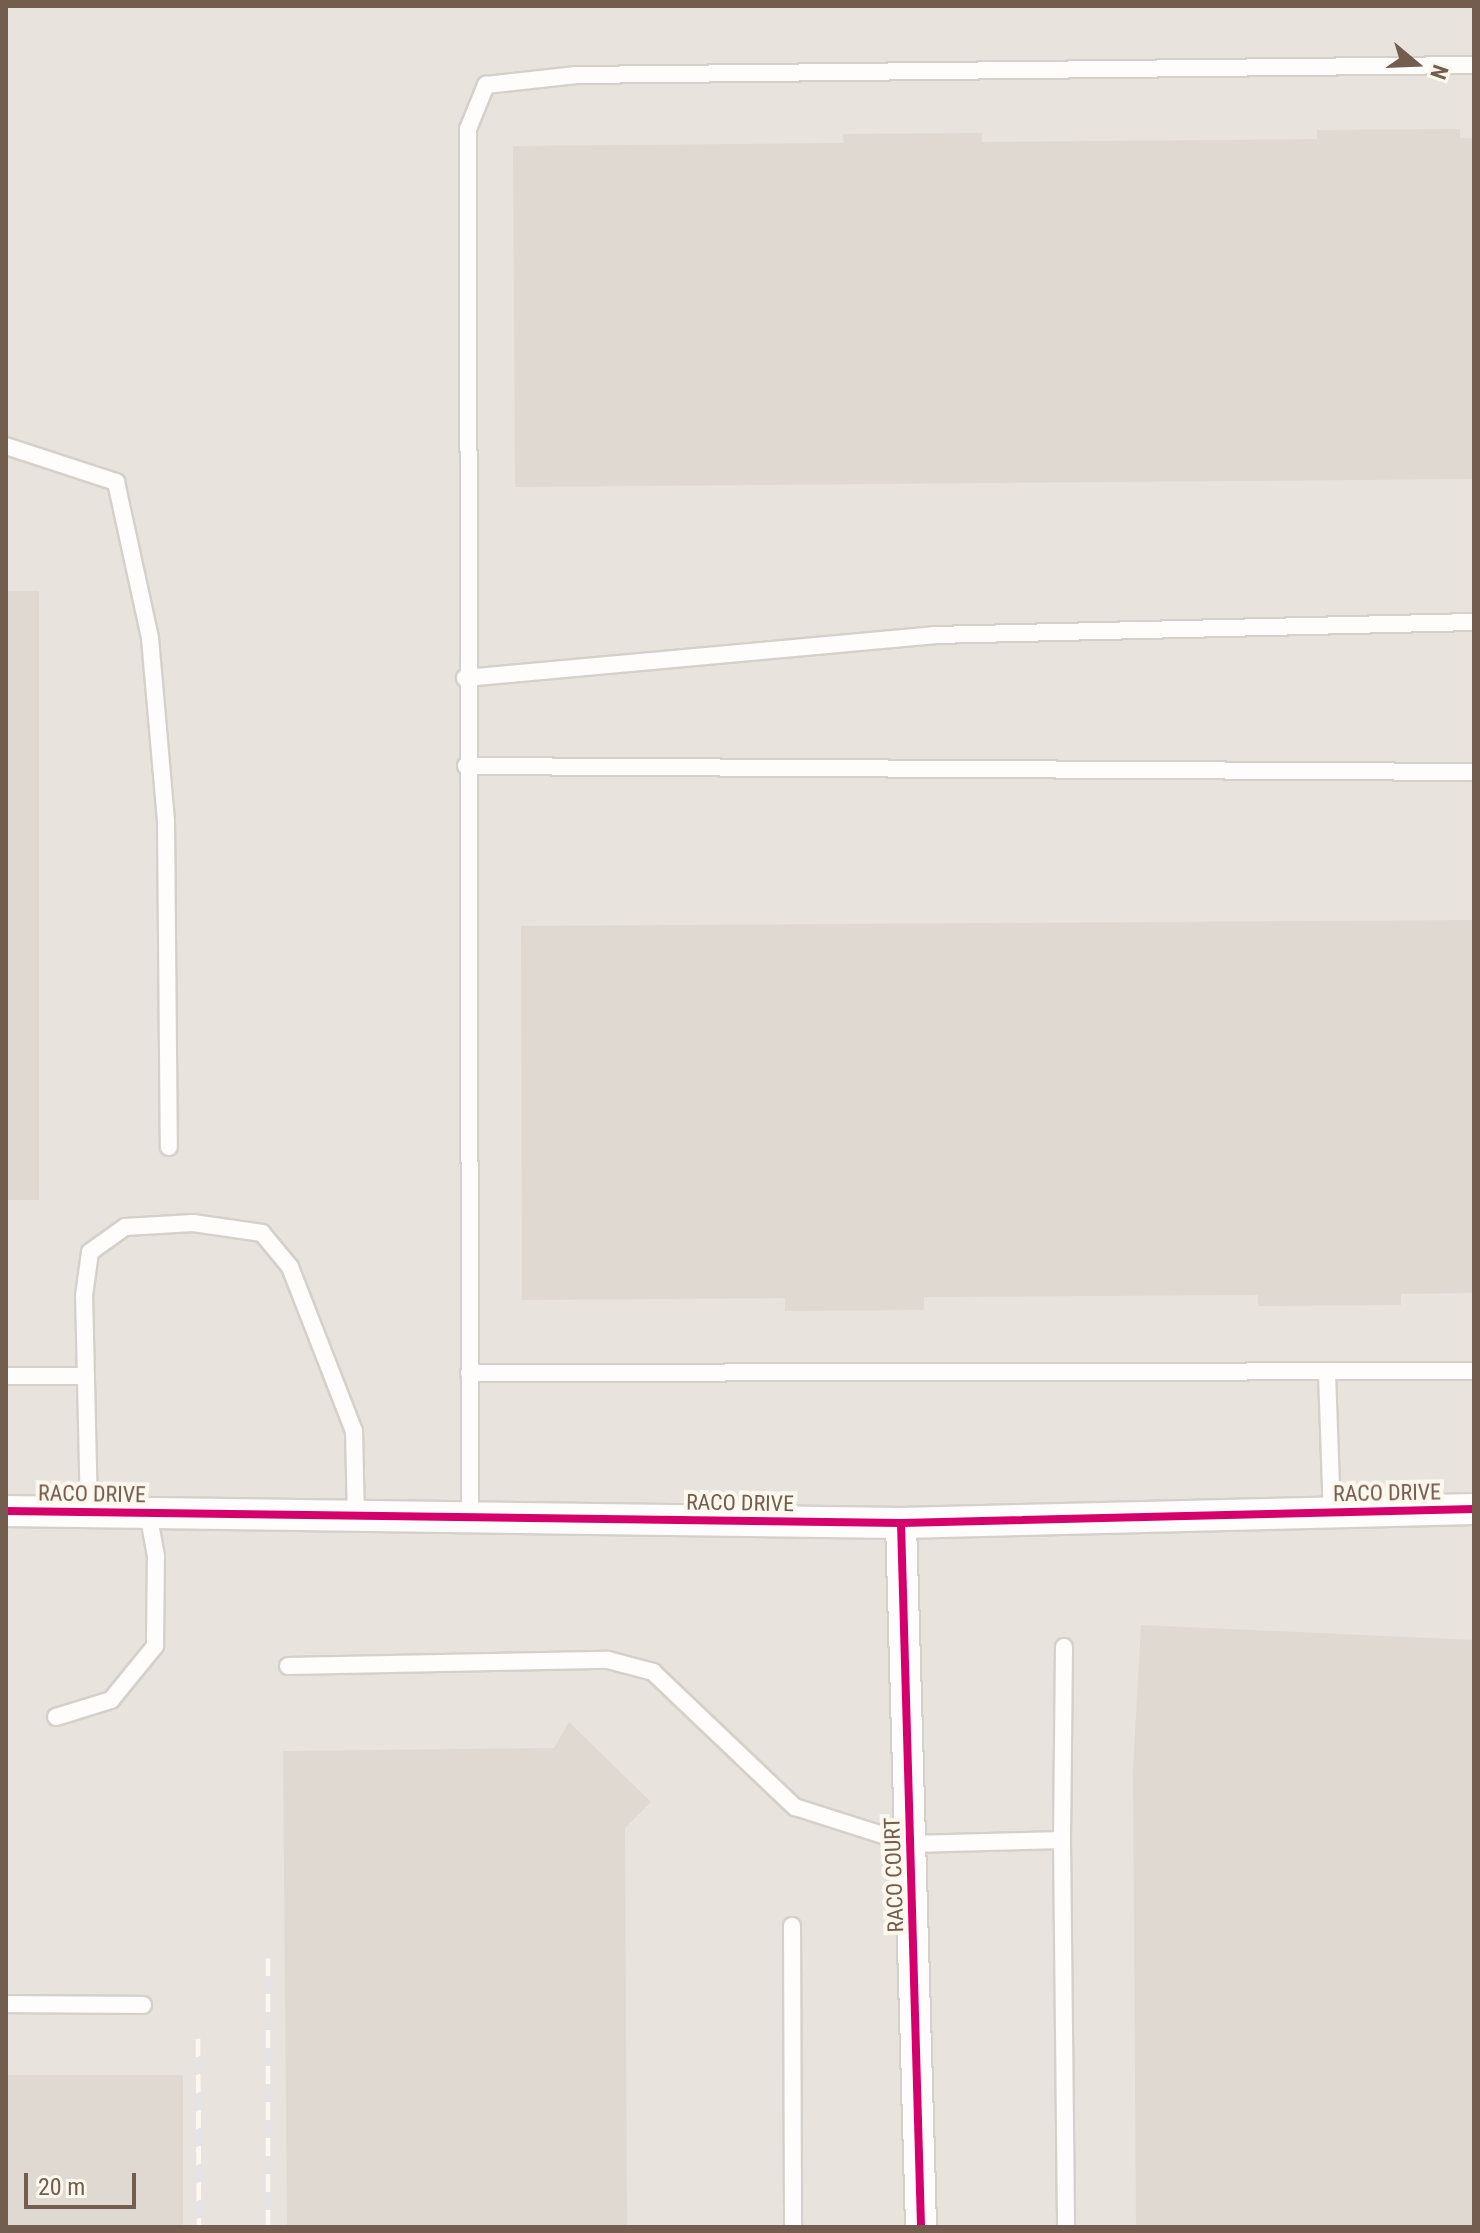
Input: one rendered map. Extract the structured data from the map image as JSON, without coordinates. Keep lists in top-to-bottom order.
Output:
{
  "streets": {
    "street": ["RACO DRIVE", "RACO COURT"]
  },
  "crossings": [
    ["RACO DRIVE", "RACO COURT"]
  ],
  "scale_bar": "20 m",
  "north": "right"
}
